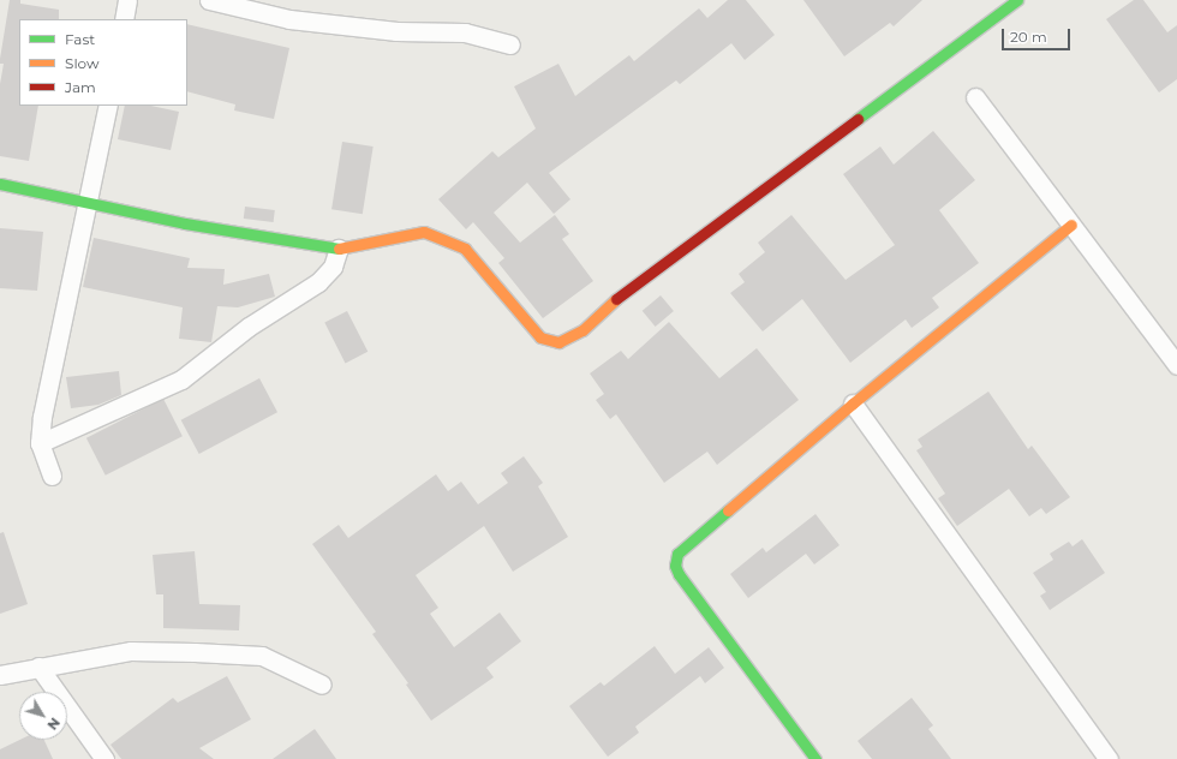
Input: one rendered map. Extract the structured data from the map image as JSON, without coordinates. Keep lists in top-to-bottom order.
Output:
{
  "legend": ["Fast", "Slow", "Jam"],
  "scale_bar": "20 m",
  "north": "bottom right"
}
